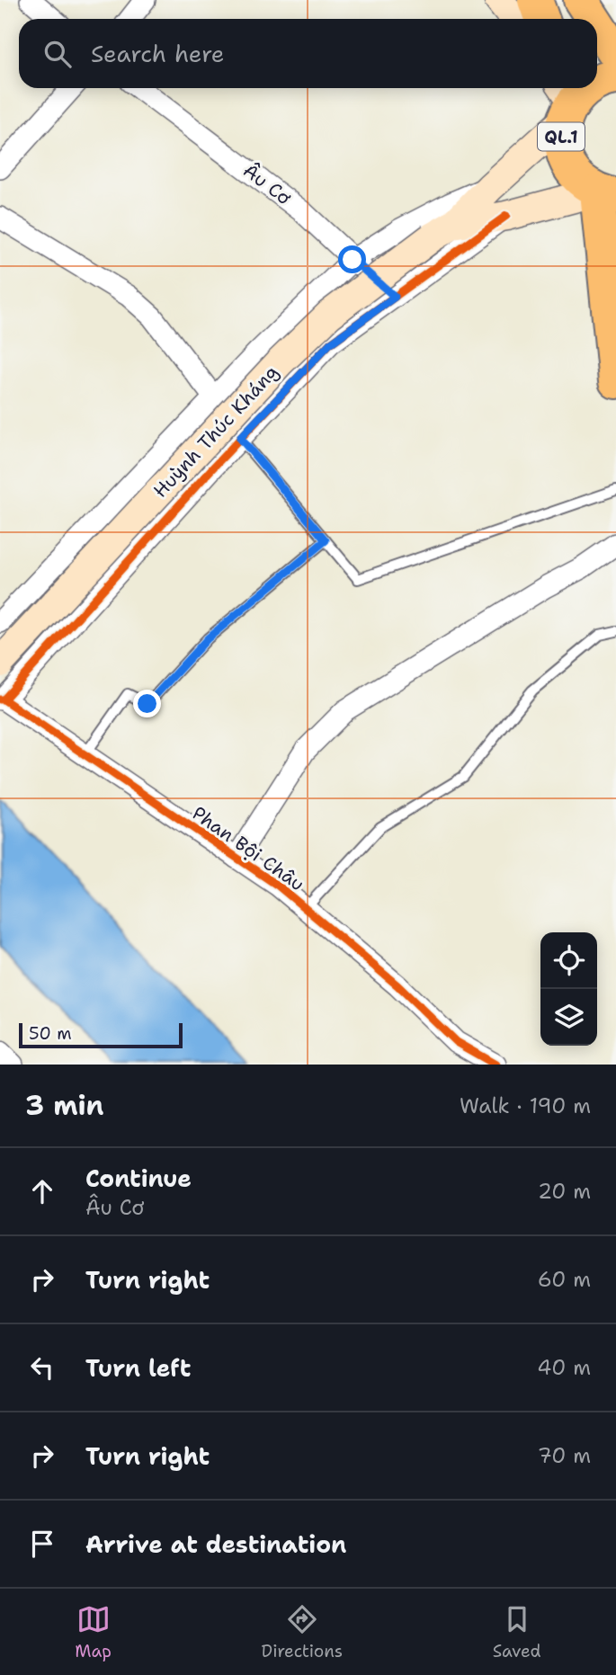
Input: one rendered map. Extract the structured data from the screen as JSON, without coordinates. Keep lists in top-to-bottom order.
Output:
{
  "streets": {
    "highway": ["QL.1"],
    "main road": ["Huỳnh Thúc Kháng"],
    "street": ["Âu Cơ", "Phan Bội Châu"]
  },
  "crossings": [
    ["QL.1", "Huỳnh Thúc Kháng"]
  ],
  "scale_bar": "50 m",
  "page": {
    "search": "Search here",
    "scale": "50 m",
    "heading": ["3 min", "Walk · 190 m"],
    "list": [
      ["Continue", "Âu Cơ", "20 m"],
      ["Turn right", "60 m"],
      ["Turn left", "40 m"],
      ["Turn right", "70 m"],
      "Arrive at destination"
    ],
    "nav": ["Map", "Directions", "Saved"]
  }
}
